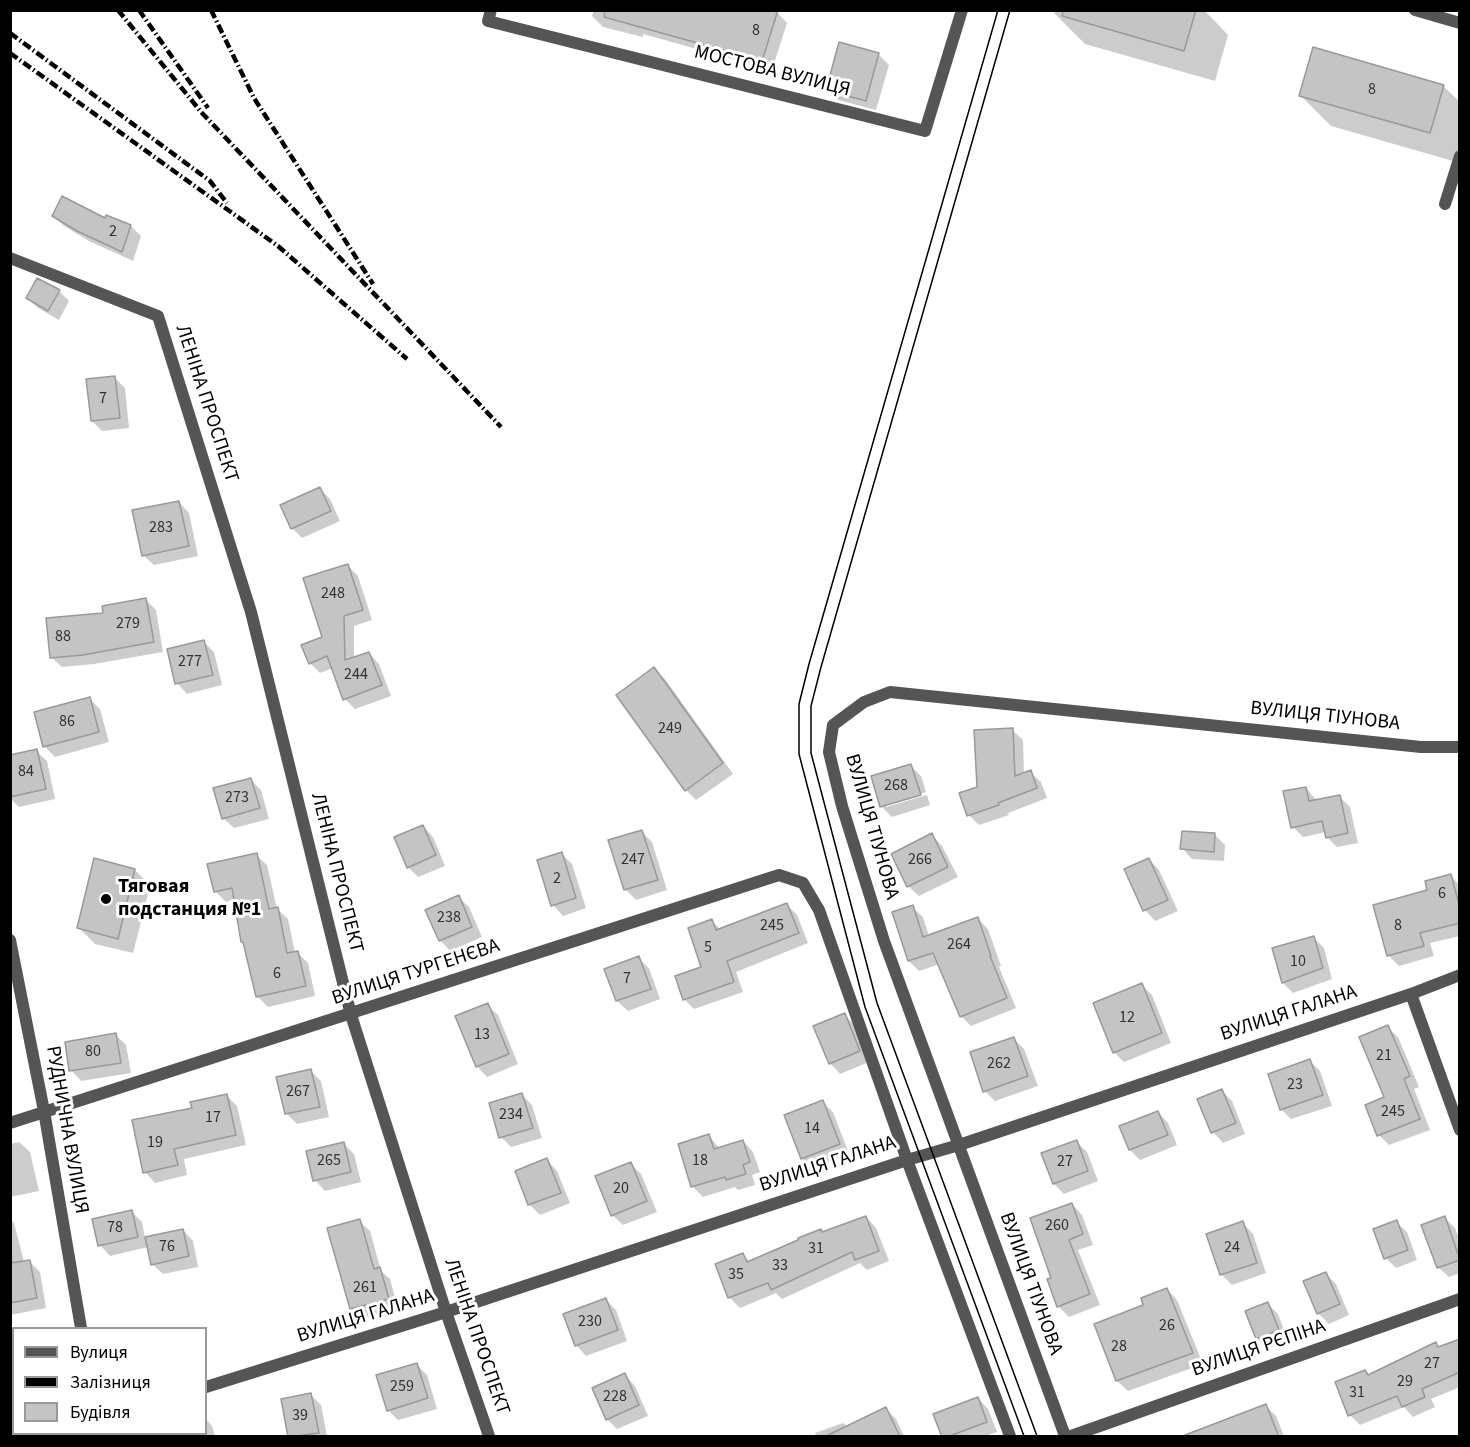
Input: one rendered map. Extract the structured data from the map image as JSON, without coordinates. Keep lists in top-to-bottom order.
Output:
{
  "streets": {
    "street": [
      "МОСТОВА ВУЛИЦЯ",
      "ЛЕНІНА ПРОСПЕКТ",
      "ВУЛИЦЯ ТІУНОВА",
      "ВУЛИЦЯ ТУРГЕНЄВА",
      "ВУЛИЦЯ ГАЛАНА",
      "РУДНИЧНА ВУЛИЦЯ",
      "ВУЛИЦЯ РЄПІНА"
    ]
  },
  "crossings": [
    ["ЛЕНІНА ПРОСПЕКТ", "ВУЛИЦЯ ТУРГЕНЄВА"],
    ["ЛЕНІНА ПРОСПЕКТ", "ВУЛИЦЯ ГАЛАНА"],
    ["ВУЛИЦЯ ТІУНОВА", "ВУЛИЦЯ ГАЛАНА"],
    ["ВУЛИЦЯ ТУРГЕНЄВА", "ВУЛИЦЯ ГАЛАНА"],
    ["ВУЛИЦЯ ТУРГЕНЄВА", "РУДНИЧНА ВУЛИЦЯ"]
  ],
  "places": ["Тяговая подстанция №1"],
  "house_numbers": [
    "8",
    "8",
    "2",
    "7",
    "283",
    "248",
    "279",
    "88",
    "277",
    "244",
    "86",
    "249",
    "84",
    "268",
    "273",
    "247",
    "266",
    "2",
    "6",
    "238",
    "245",
    "8",
    "264",
    "5",
    "10",
    "6",
    "7",
    "12",
    "13",
    "80",
    "21",
    "262",
    "23",
    "267",
    "245",
    "234",
    "17",
    "14",
    "19",
    "265",
    "18",
    "27",
    "20",
    "260",
    "78",
    "76",
    "24",
    "31",
    "33",
    "35",
    "261",
    "230",
    "26",
    "28",
    "27",
    "29",
    "259",
    "31",
    "228",
    "39"
  ],
  "legend": ["Вулиця", "Залізниця", "Будівля"]
}
